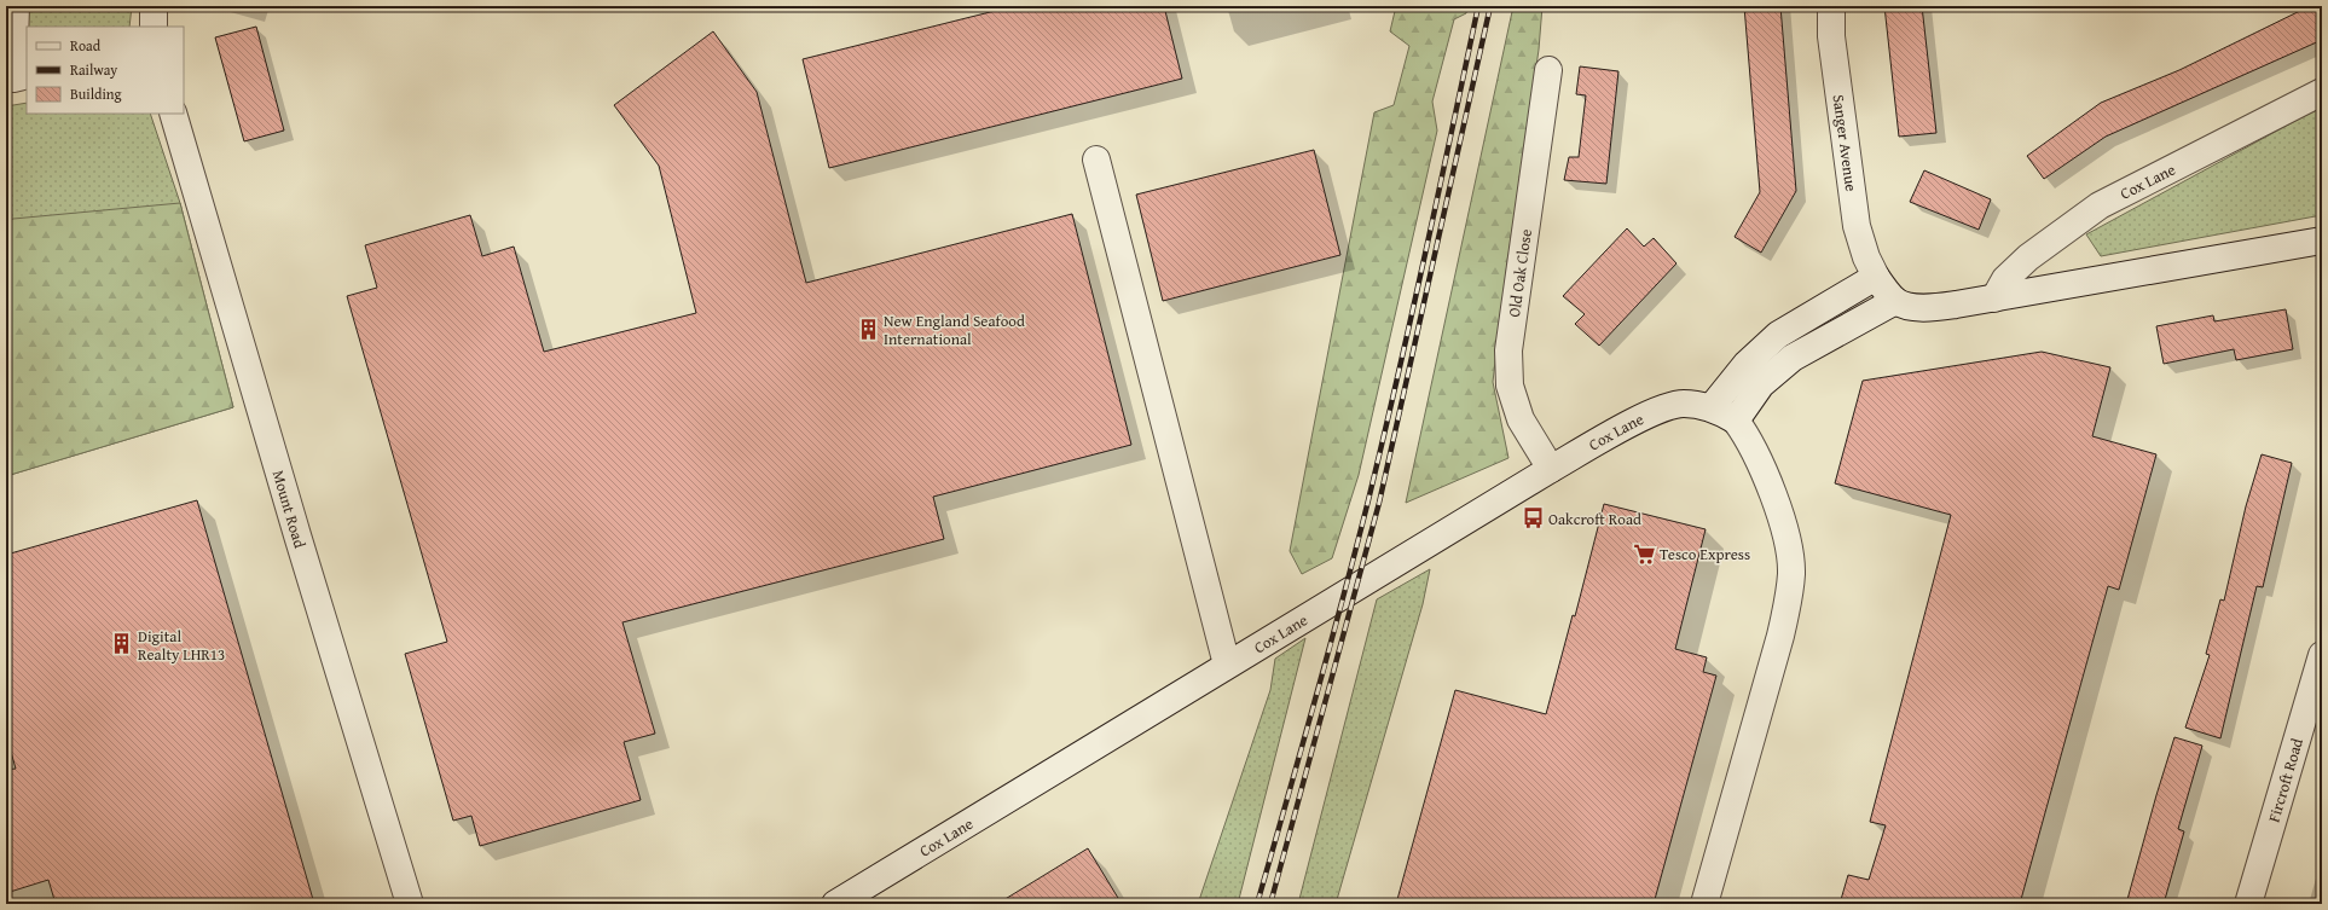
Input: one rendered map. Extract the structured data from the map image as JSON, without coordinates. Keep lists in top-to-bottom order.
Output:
{
  "streets": {
    "street": [
      "Sanger Avenue",
      "Cox Lane",
      "Old Oak Close",
      "Mount Road",
      "Fircroft Road"
    ]
  },
  "crossings": [
    ["Cox Lane", "Old Oak Close"]
  ],
  "places": {
    "building": ["New England Seafood International", "Digital Realty LHR13"],
    "bus stop": ["Oakcroft Road"],
    "supermarket": ["Tesco Express"]
  },
  "legend": ["Road", "Railway", "Building"]
}
